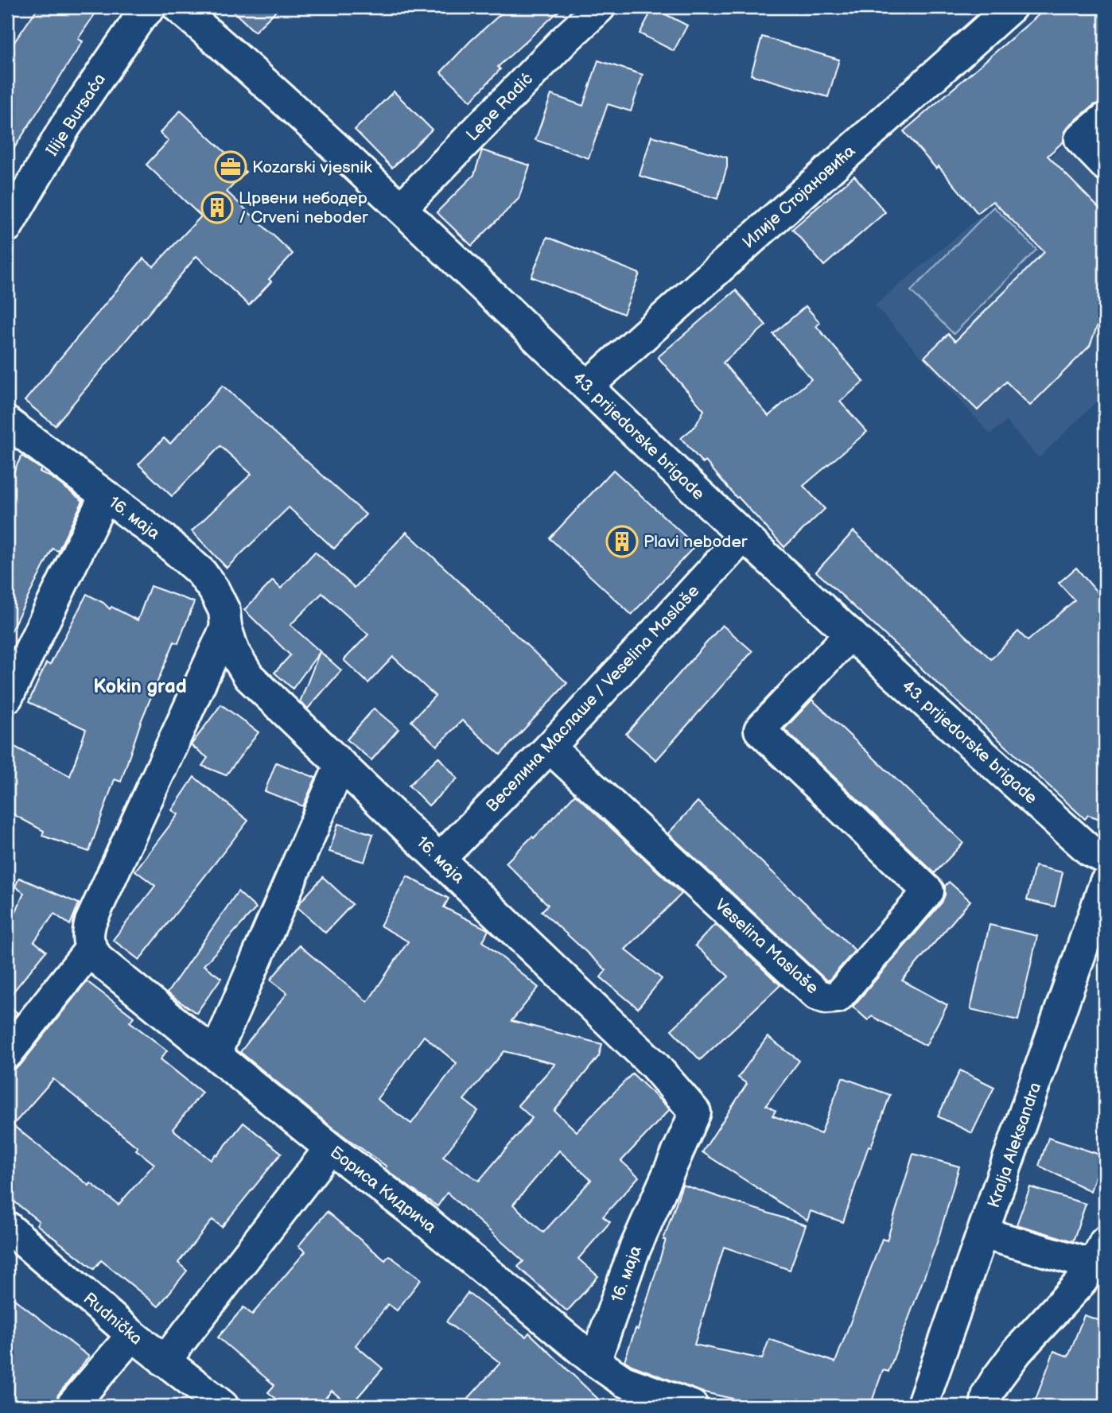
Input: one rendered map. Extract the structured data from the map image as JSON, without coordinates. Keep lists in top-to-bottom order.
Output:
{
  "streets": {
    "street": [
      "Lepe Radić",
      "Ilije Bursaća",
      "Илије Стојановића",
      "43. prijedorske brigade",
      "16. маја",
      "Веселина Маслаше / Veselina Maslaše",
      "Veselina Maslaše",
      "Kralja Aleksandra",
      "Бориса Kидрича",
      "Rudnička"
    ]
  },
  "crossings": [
    ["Lepe Radić", "43. prijedorske brigade"],
    ["Илије Стојановића", "43. prijedorske brigade"],
    ["43. prijedorske brigade", "Веселина Маслаше / Veselina Maslaše"],
    ["43. prijedorske brigade", "Veselina Maslaše"],
    ["16. маја", "Веселина Маслаше / Veselina Maslaše"],
    ["16. маја", "Бориса Kидрича"],
    ["Веселина Маслаше / Veselina Maslaše", "Veselina Maslaše"]
  ],
  "districts": ["Kokin grad"],
  "places": {
    "office": ["Kozarski vjesnik"],
    "building": ["Црвени небодер / Crveni neboder", "Plavi neboder"]
  }
}
